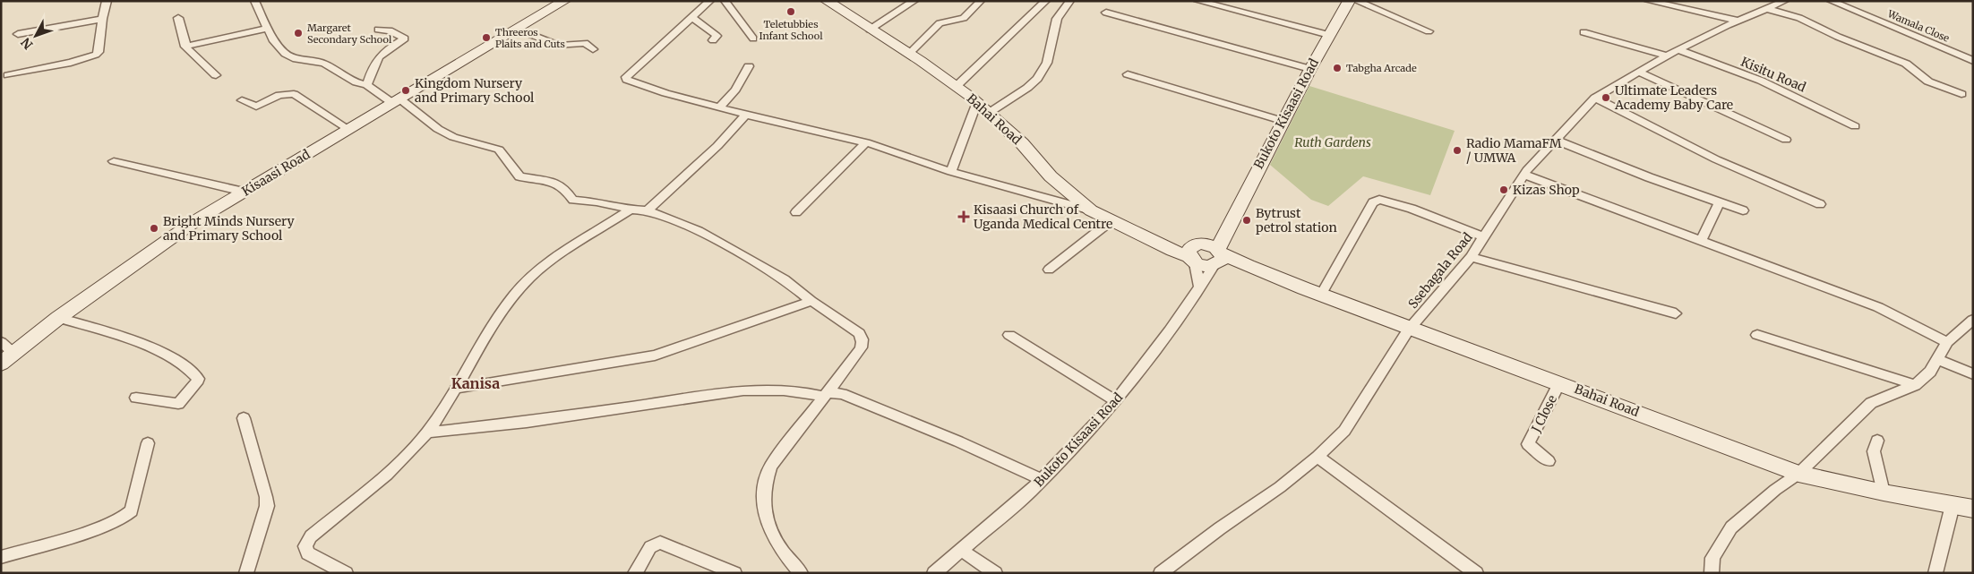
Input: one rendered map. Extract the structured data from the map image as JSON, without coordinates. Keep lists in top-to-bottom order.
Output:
{
  "streets": {
    "main road": ["Bukoto Kisaasi Road", "Bahai Road", "Kisaasi Road"],
    "street": [
      "Wamala Close",
      "Kisitu Road",
      "Ssebagala Road",
      "J Close"
    ]
  },
  "crossings": [
    ["Kisitu Road", "Ssebagala Road"],
    ["Bukoto Kisaasi Road", "Bahai Road"],
    ["Bahai Road", "Ssebagala Road"],
    ["Bahai Road", "J Close"]
  ],
  "districts": ["Kanisa"],
  "parks": ["Ruth Gardens"],
  "places": {
    "other": [
      "Teletubbies Infant School",
      "Margaret Secondary School",
      "Threeros Plaits and Cuts",
      "Tabgha Arcade",
      "Kingdom Nursery and Primary School",
      "Ultimate Leaders Academy Baby Care",
      "Radio MamaFM / UMWA",
      "Kizas Shop",
      "Bytrust petrol station",
      "Bright Minds Nursery and Primary School"
    ],
    "health": ["Kisaasi Church of Uganda Medical Centre"]
  },
  "north": "bottom left"
}
